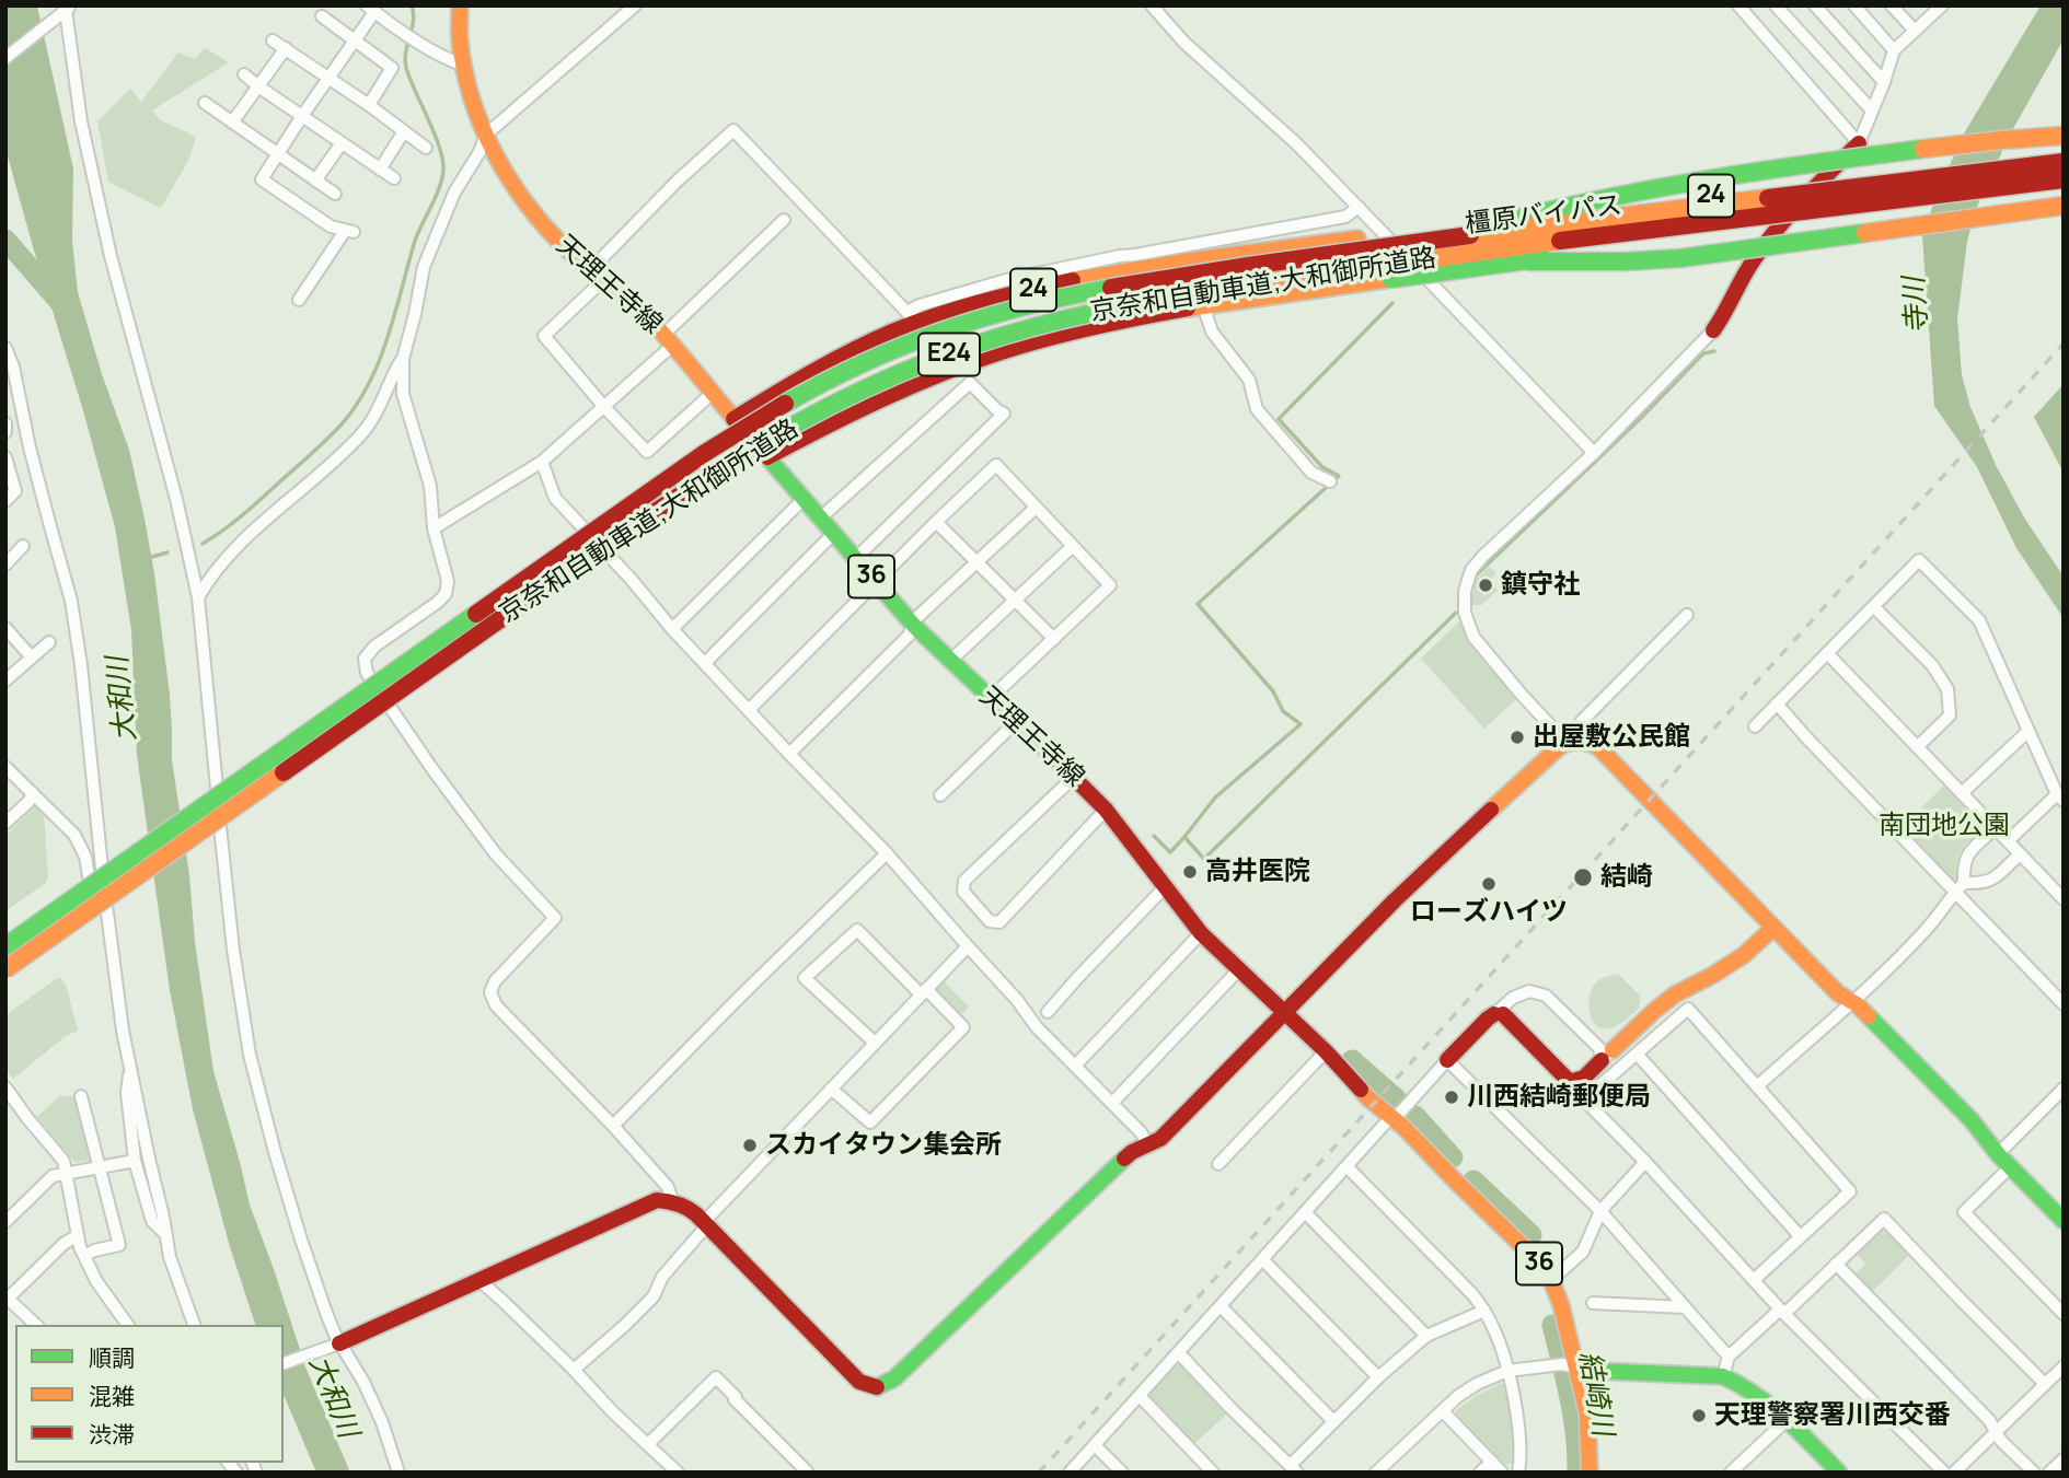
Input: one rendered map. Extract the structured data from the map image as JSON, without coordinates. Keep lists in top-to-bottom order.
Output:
{
  "streets": {
    "main road": [
      "24",
      "橿原バイパス",
      "天理王寺線",
      "京奈和自動車道;大和御所道路",
      "E24",
      "36"
    ]
  },
  "crossings": [
    ["橿原バイパス", "天理王寺線"],
    ["橿原バイパス", "京奈和自動車道;大和御所道路"]
  ],
  "water": ["寺川", "大和川", "結崎川"],
  "parks": ["南団地公園"],
  "places": [
    "鎮守社",
    "出屋敷公民館",
    "高井医院",
    "結崎",
    "ローズハイツ",
    "川西結崎郵便局",
    "スカイタウン集会所",
    "天理警察署川西交番"
  ],
  "legend": ["順調", "混雑", "渋滞"]
}
